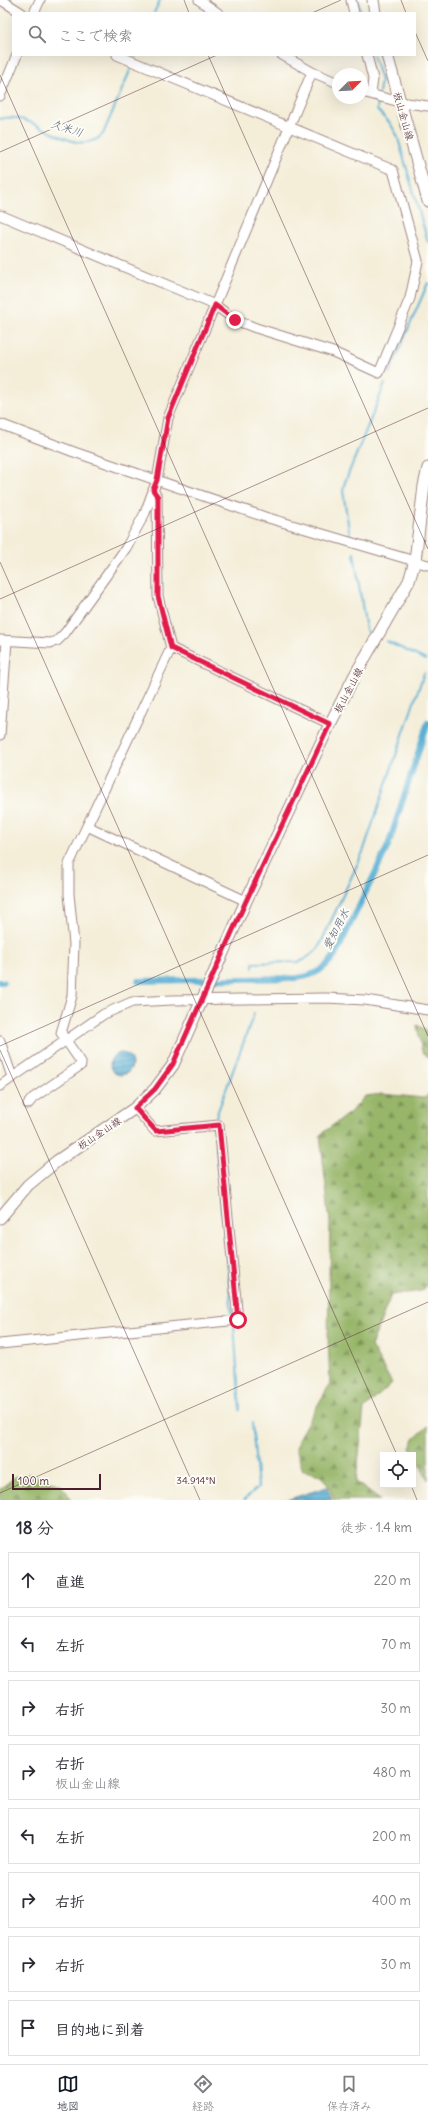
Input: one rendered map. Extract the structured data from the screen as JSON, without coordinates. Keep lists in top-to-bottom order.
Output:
{
  "streets": {
    "main road": ["板山金山線"]
  },
  "water": ["久米川", "愛知用水"],
  "scale_bar": "100 m",
  "north": "top right",
  "page": {
    "search": "ここで検索",
    "scale": "100 m",
    "heading": ["18 分", "徒歩 · 1.4 km"],
    "list": [
      ["直進", "220 m"],
      ["左折", "70 m"],
      ["右折", "30 m"],
      ["右折", "板山金山線", "480 m"],
      ["左折", "200 m"],
      ["右折", "400 m"],
      ["右折", "30 m"],
      "目的地に到着"
    ],
    "nav": ["地図", "経路", "保存済み"]
  },
  "coordinates": ["34.914°N"]
}
